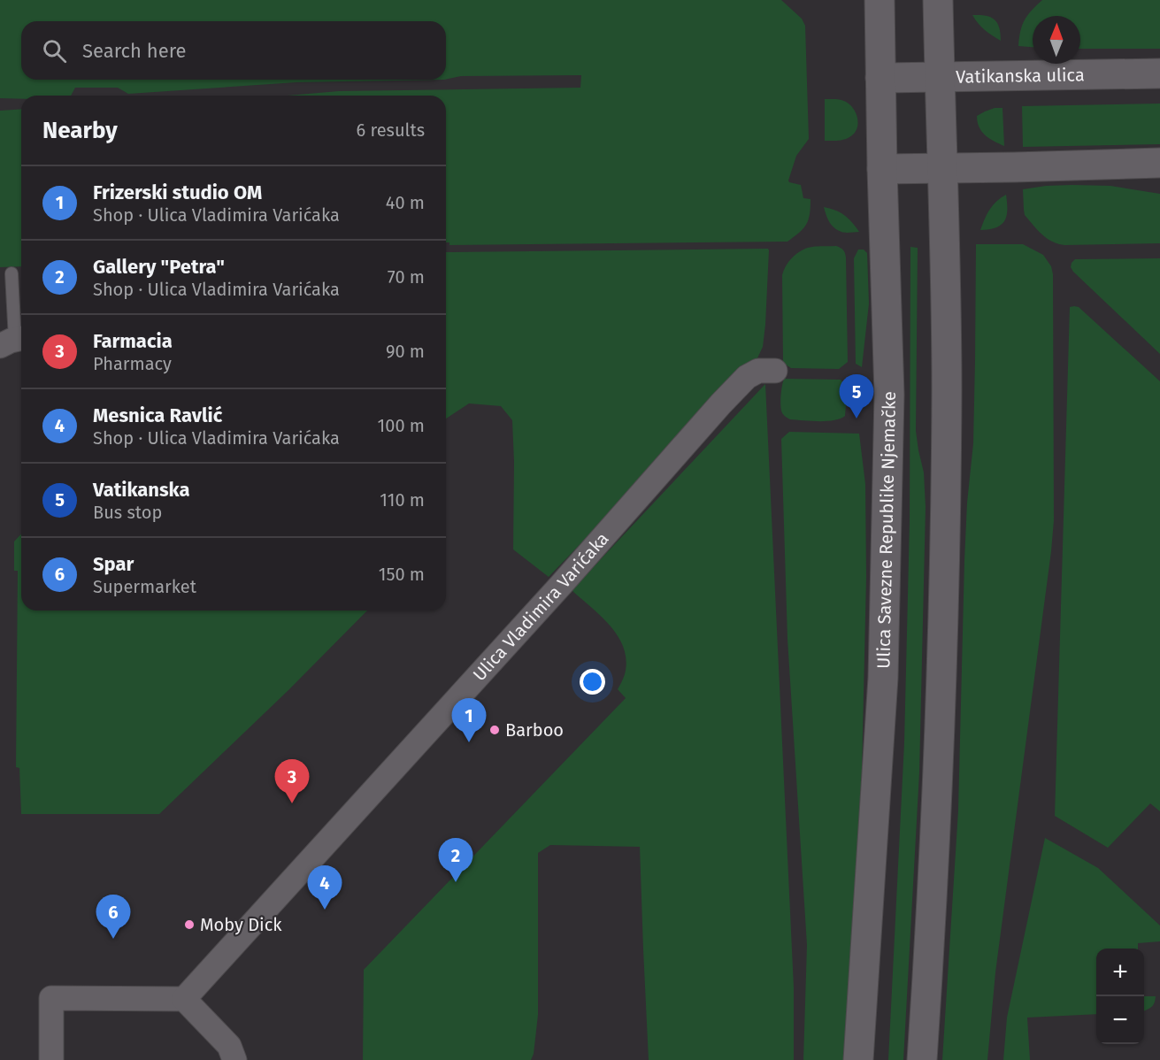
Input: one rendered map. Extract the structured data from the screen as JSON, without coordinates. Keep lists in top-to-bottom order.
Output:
{
  "streets": {
    "main road": ["Vatikanska ulica", "Ulica Savezne Republike Njemačke"],
    "street": ["Ulica Vladimira Varićaka"]
  },
  "crossings": [
    ["Vatikanska ulica", "Ulica Savezne Republike Njemačke"]
  ],
  "places": ["Barboo", "Moby Dick"],
  "north": "top",
  "page": {
    "search": "Search here",
    "heading": ["Nearby", "6 results"],
    "list": [
      {
        "mark": "1",
        "name": "Frizerski studio OM",
        "note": "Shop · Ulica Vladimira Varićaka",
        "value": "40 m"
      },
      {
        "mark": "2",
        "name": "Gallery \"Petra\"",
        "note": "Shop · Ulica Vladimira Varićaka",
        "value": "70 m"
      },
      {
        "mark": "3",
        "name": "Farmacia",
        "note": "Pharmacy",
        "value": "90 m"
      },
      {
        "mark": "4",
        "name": "Mesnica Ravlić",
        "note": "Shop · Ulica Vladimira Varićaka",
        "value": "100 m"
      },
      {
        "mark": "5",
        "name": "Vatikanska",
        "note": "Bus stop",
        "value": "110 m"
      },
      {
        "mark": "6",
        "name": "Spar",
        "note": "Supermarket",
        "value": "150 m"
      }
    ],
    "pins": [
      "5",
      "1",
      "3",
      "2",
      "4",
      "6"
    ],
    "map_buttons": ["+", "−"]
  }
}
